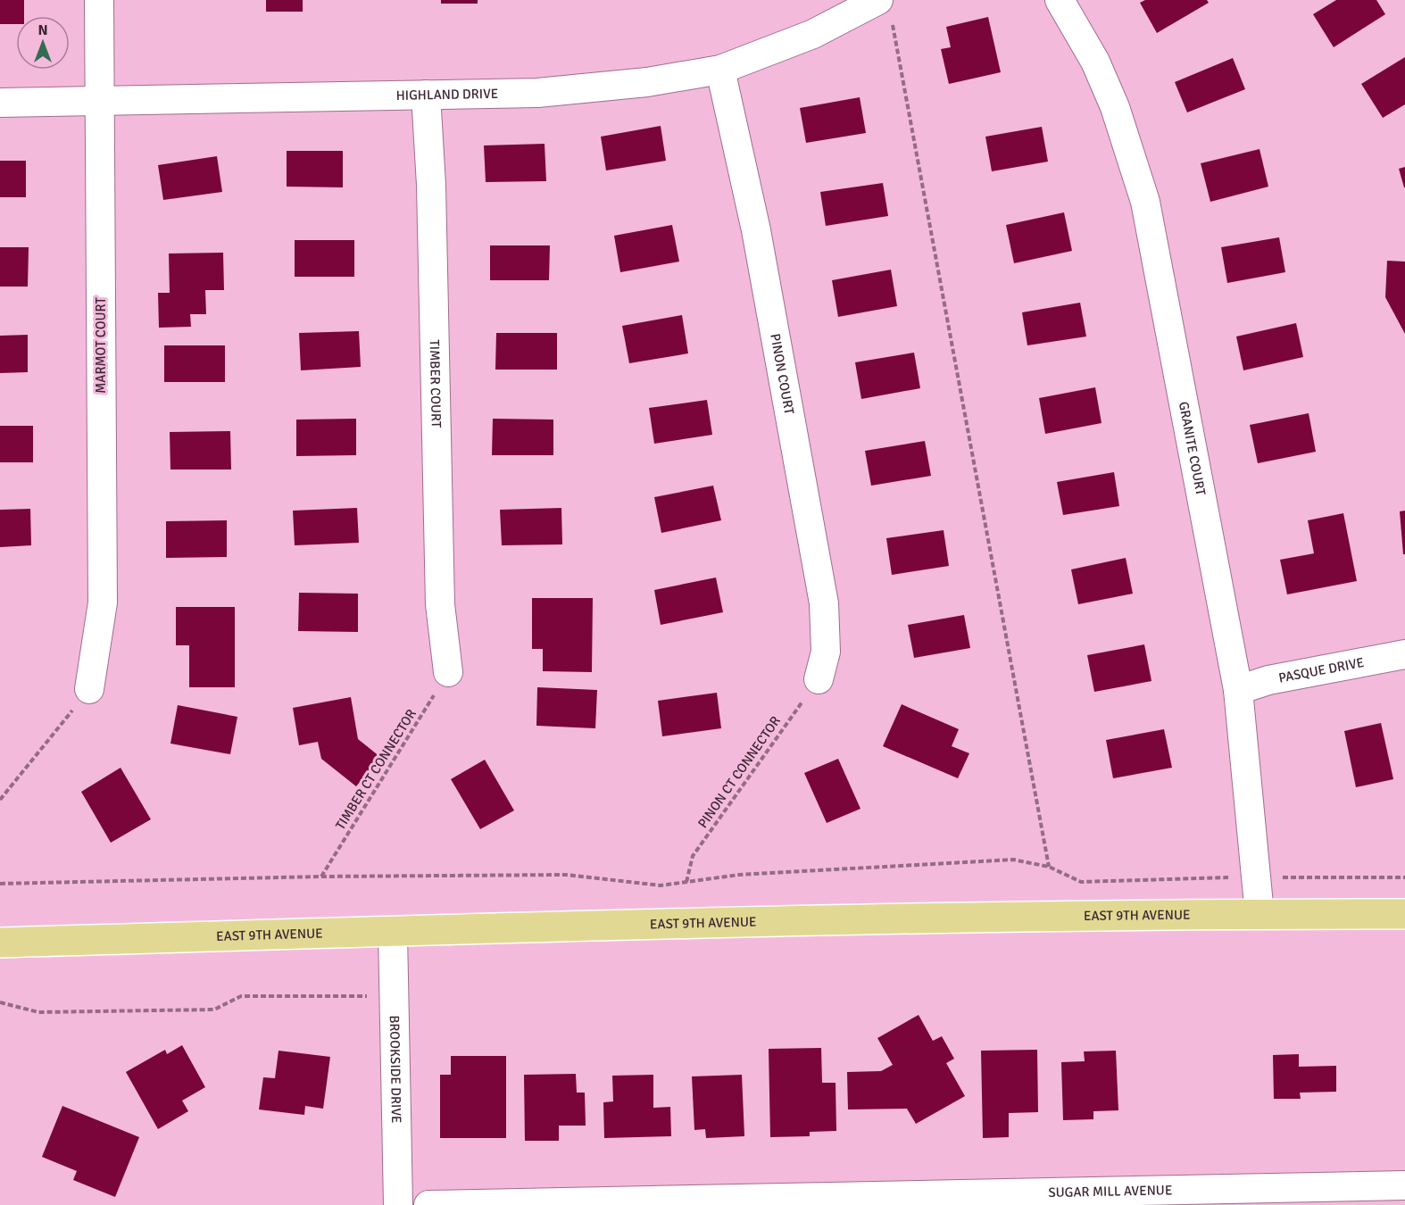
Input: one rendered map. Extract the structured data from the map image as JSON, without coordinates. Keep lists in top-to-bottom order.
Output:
{
  "streets": {
    "main road": ["EAST 9TH AVENUE"],
    "street": [
      "HIGHLAND DRIVE",
      "MARMOT COURT",
      "PINON COURT",
      "TIMBER COURT",
      "GRANITE COURT",
      "PASQUE DRIVE",
      "BROOKSIDE DRIVE",
      "SUGAR MILL AVENUE"
    ],
    "path": ["TIMBER CT CONNECTOR", "PINON CT CONNECTOR"]
  },
  "crossings": [
    ["HIGHLAND DRIVE", "MARMOT COURT"],
    ["HIGHLAND DRIVE", "PINON COURT"],
    ["HIGHLAND DRIVE", "TIMBER COURT"],
    ["PINON COURT", "PINON CT CONNECTOR"],
    ["TIMBER COURT", "TIMBER CT CONNECTOR"],
    ["GRANITE COURT", "PASQUE DRIVE"],
    ["GRANITE COURT", "EAST 9TH AVENUE"],
    ["EAST 9TH AVENUE", "BROOKSIDE DRIVE"]
  ],
  "north": "top"
}
